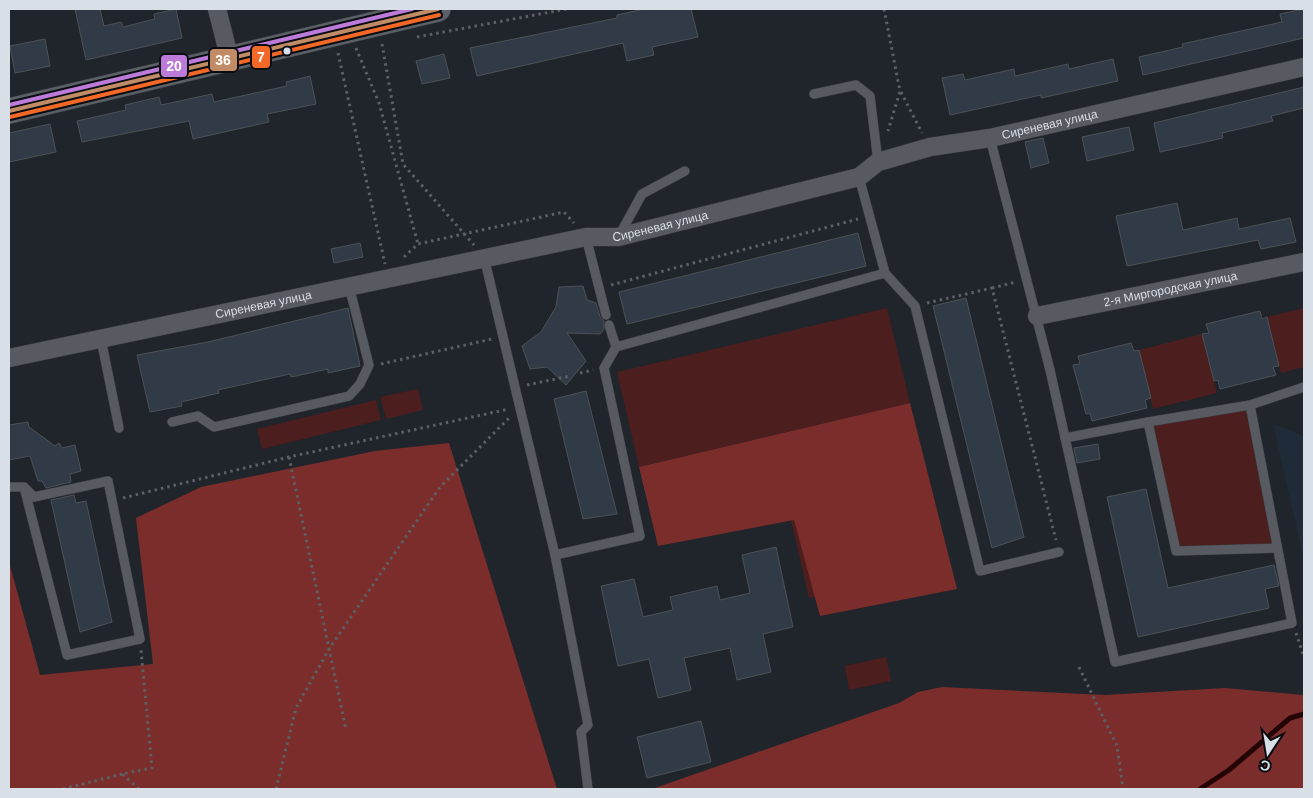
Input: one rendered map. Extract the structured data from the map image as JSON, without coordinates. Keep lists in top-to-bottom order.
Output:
{
  "streets": {
    "street": ["Сиреневая улица", "2-я Миргородская улица"]
  },
  "lines": ["transit line 36", "transit line 20", "transit line 7"],
  "north": "bottom"
}
